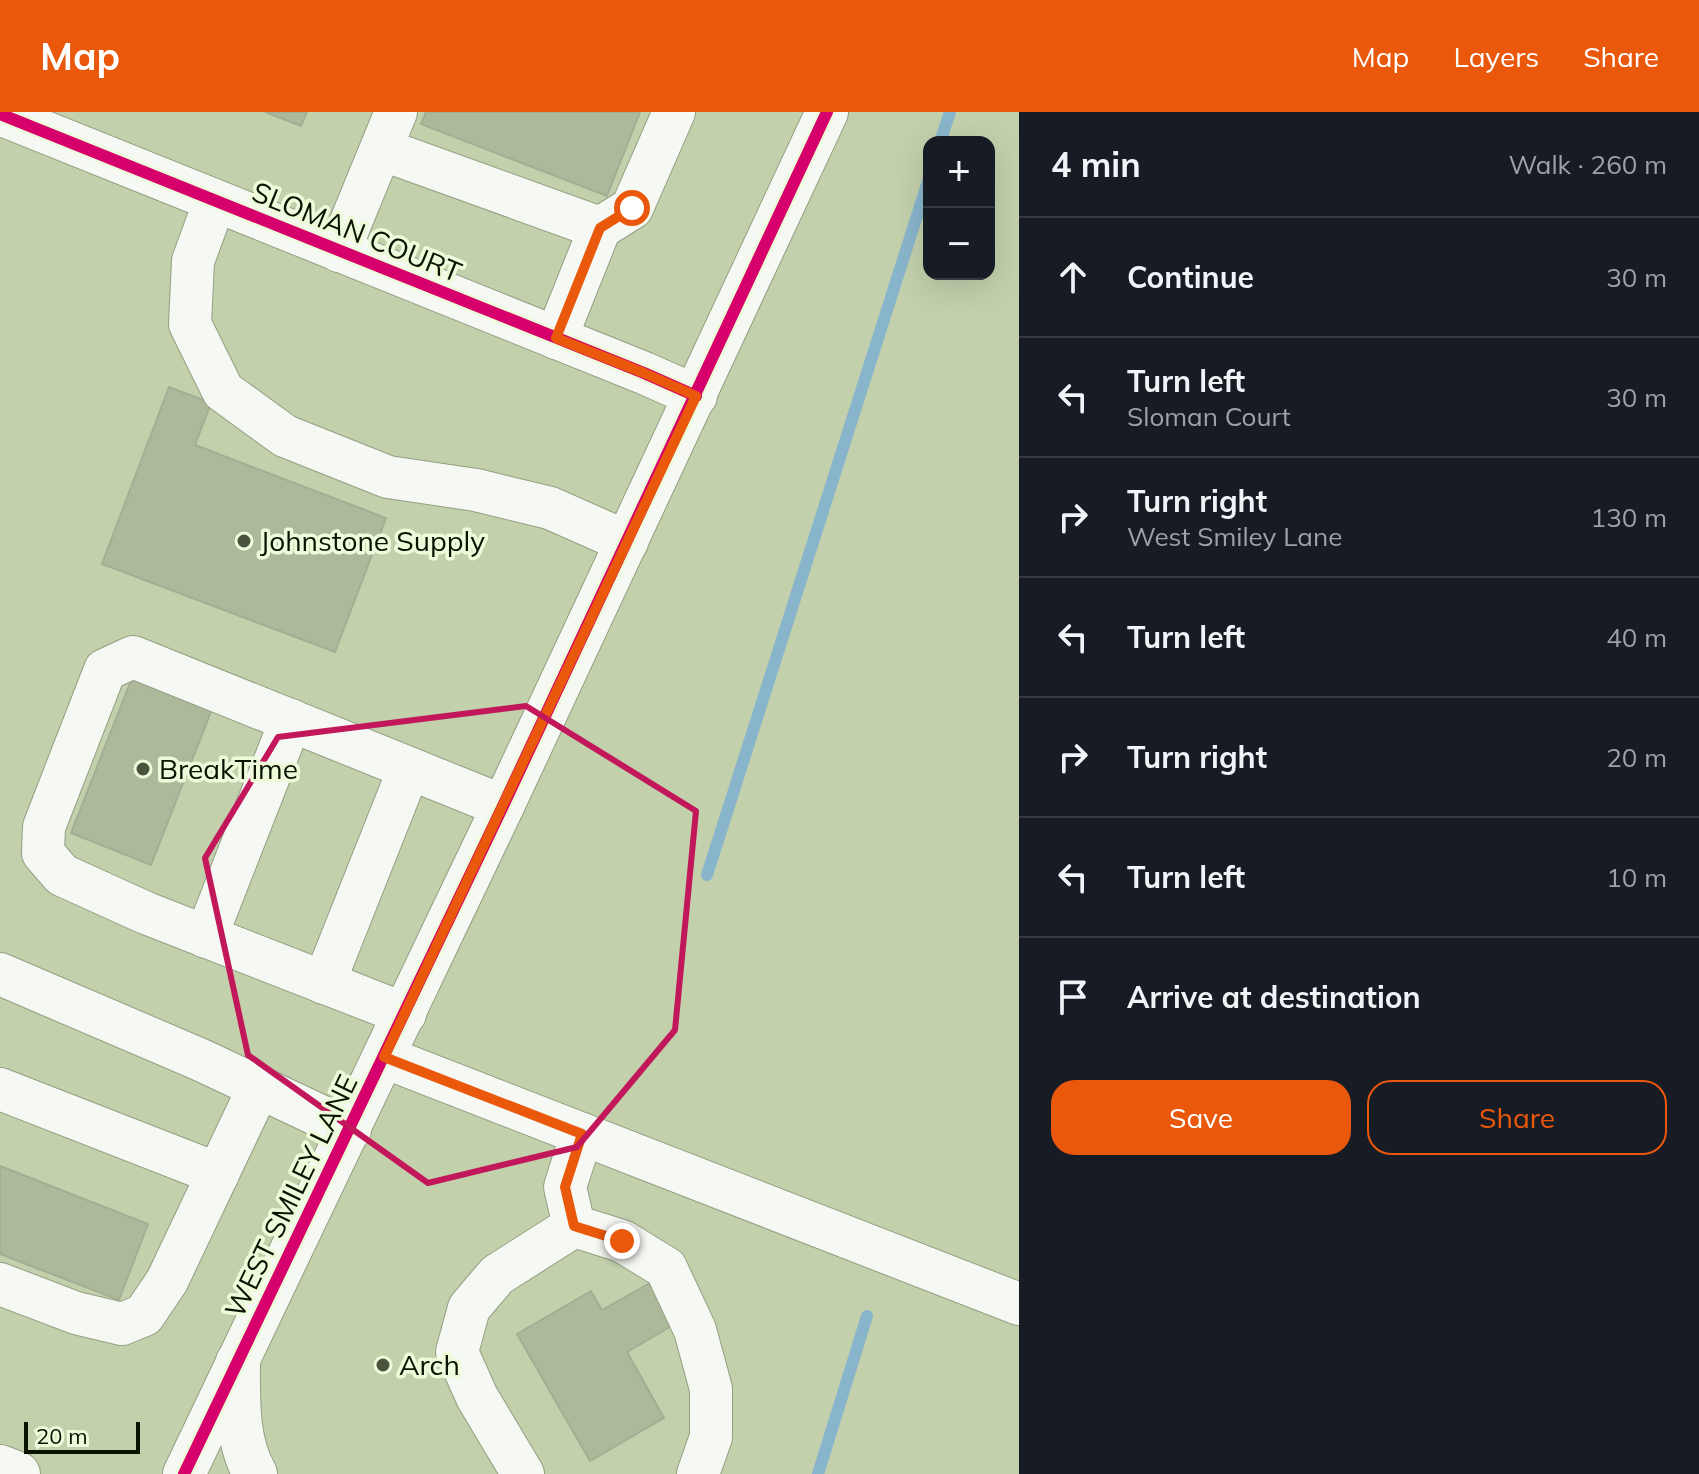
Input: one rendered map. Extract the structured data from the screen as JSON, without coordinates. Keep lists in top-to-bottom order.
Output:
{
  "streets": {
    "street": ["SLOMAN COURT", "WEST SMILEY LANE"]
  },
  "crossings": [
    ["SLOMAN COURT", "WEST SMILEY LANE"]
  ],
  "places": ["Johnstone Supply", "BreakTime", "Arch"],
  "scale_bar": "20 m",
  "page": {
    "header": "Map",
    "nav": ["Map", "Layers", "Share"],
    "heading": ["4 min", "Walk · 260 m"],
    "map_buttons": ["+", "−"],
    "list": [
      ["Continue", "30 m"],
      ["Turn left", "Sloman Court", "30 m"],
      ["Turn right", "West Smiley Lane", "130 m"],
      ["Turn left", "40 m"],
      ["Turn right", "20 m"],
      ["Turn left", "10 m"],
      "Arrive at destination"
    ],
    "buttons": ["Save", "Share"],
    "scale": "20 m"
  }
}
